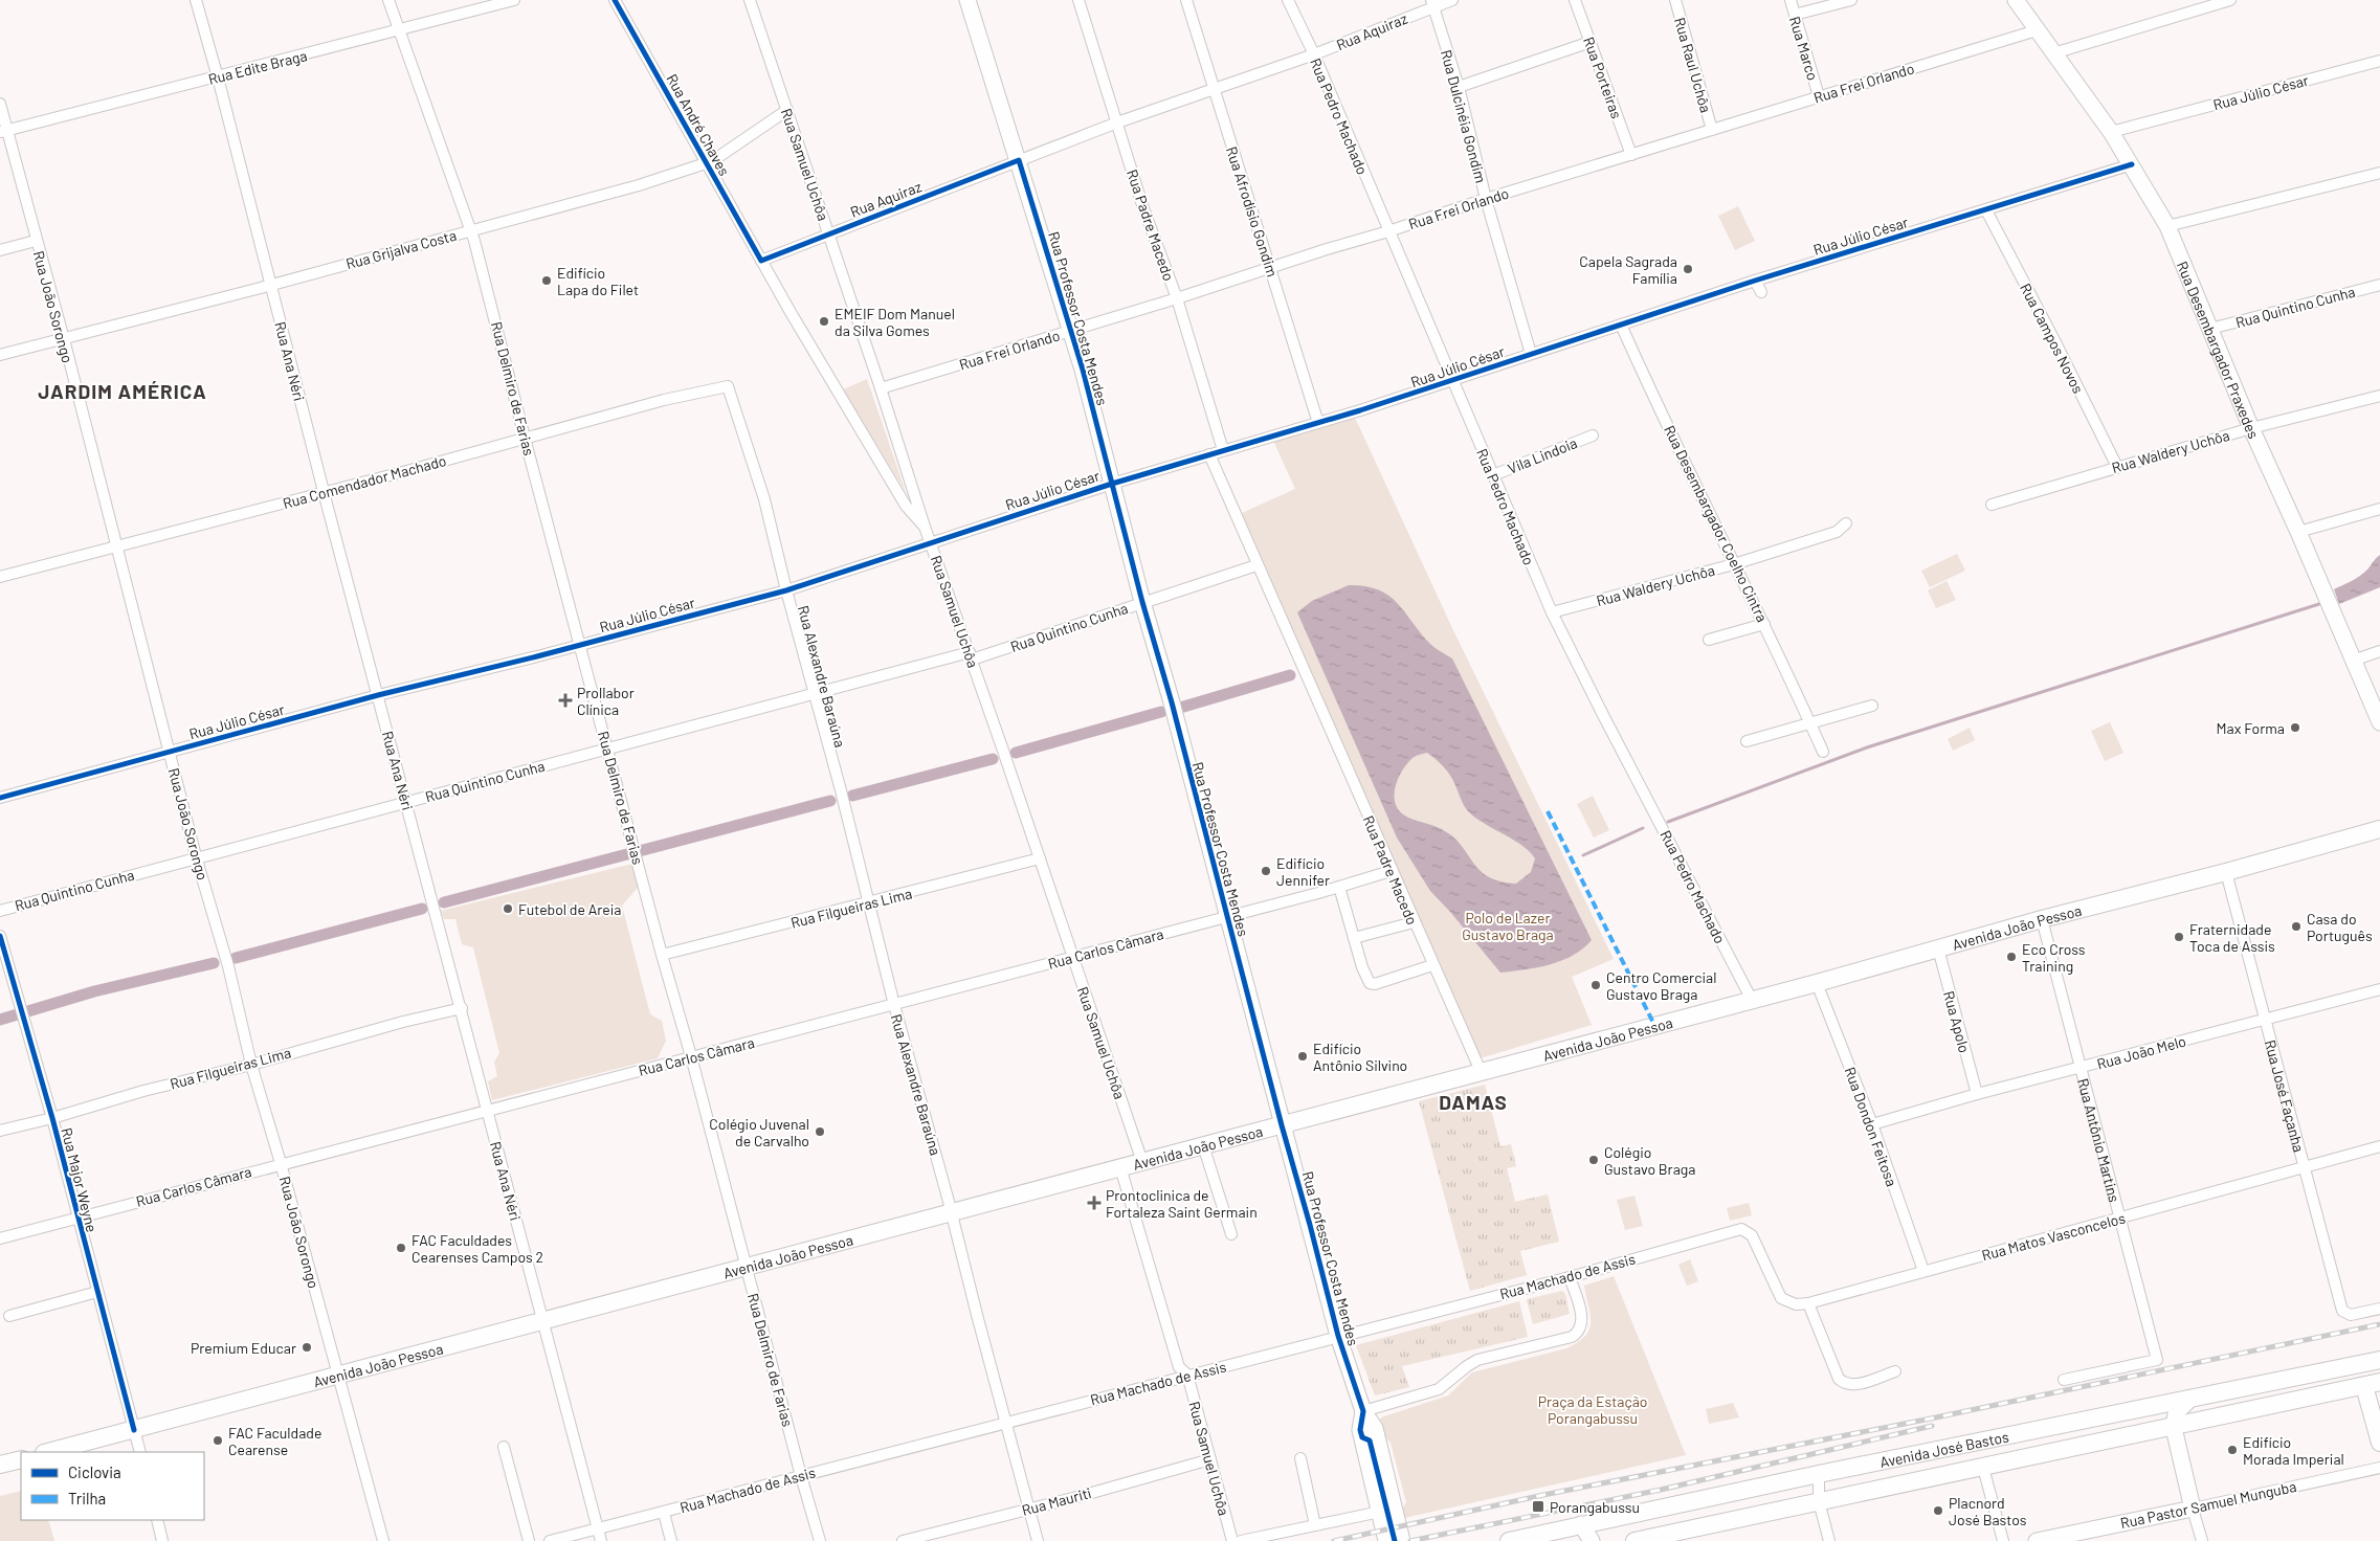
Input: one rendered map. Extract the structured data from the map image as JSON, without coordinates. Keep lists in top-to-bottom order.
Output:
{
  "streets": {
    "main road": ["Avenida João Pessoa", "Avenida José Bastos"],
    "street": [
      "Rua Aquiraz",
      "Rua Marco",
      "Rua Raul Uchôa",
      "Rua Edite Braga",
      "Rua Porteiras",
      "Rua Frei Orlando",
      "Rua Júlio César",
      "Rua Pedro Machado",
      "Rua Dulcinéia Gondim",
      "Rua André Chaves",
      "Rua Samuel Uchôa",
      "Rua Afrodísio Gondim",
      "Rua Padre Macedo",
      "Rua Grijalva Costa",
      "Rua João Sorongo",
      "Rua Quintino Cunha",
      "Rua Professor Costa Mendes",
      "Rua Campos Novos",
      "Rua Desembargador Praxedes",
      "Rua Ana Néri",
      "Rua Delmiro de Farias",
      "Rua Waldery Uchôa",
      "Vila Lindoia",
      "Rua Comendador Machado",
      "Rua Desembargador Coelho Cintra",
      "Rua Alexandre Baraúna",
      "Rua Filgueiras Lima",
      "Rua Carlos Câmara",
      "Rua Apolo",
      "Rua João Melo",
      "Rua José Façanha",
      "Rua Dondon Feitosa",
      "Rua Antônio Martins",
      "Rua Major Weyne",
      "Rua Matos Vasconcelos",
      "Rua Machado de Assis",
      "Rua Mauriti",
      "Rua Pastor Samuel Munguba"
    ]
  },
  "crossings": [
    ["Rua Aquiraz", "Rua Pedro Machado"],
    ["Rua Aquiraz", "Rua Dulcinéia Gondim"],
    ["Rua Aquiraz", "Rua André Chaves"],
    ["Rua Aquiraz", "Rua Samuel Uchôa"],
    ["Rua Aquiraz", "Rua Afrodísio Gondim"],
    ["Rua Aquiraz", "Rua Padre Macedo"],
    ["Rua Aquiraz", "Rua Professor Costa Mendes"],
    ["Rua Marco", "Rua Frei Orlando"],
    ["Rua Raul Uchôa", "Rua Frei Orlando"],
    ["Rua Edite Braga", "Rua João Sorongo"],
    ["Rua Edite Braga", "Rua Ana Néri"],
    ["Rua Edite Braga", "Rua Delmiro de Farias"],
    ["Rua Porteiras", "Rua Frei Orlando"],
    ["Rua Frei Orlando", "Rua Pedro Machado"],
    ["Rua Frei Orlando", "Rua Dulcinéia Gondim"],
    ["Rua Frei Orlando", "Rua Samuel Uchôa"],
    ["Rua Frei Orlando", "Rua Afrodísio Gondim"],
    ["Rua Frei Orlando", "Rua Padre Macedo"],
    ["Rua Frei Orlando", "Rua Professor Costa Mendes"],
    ["Rua Frei Orlando", "Rua Desembargador Praxedes"],
    ["Rua Júlio César", "Rua Pedro Machado"],
    ["Rua Júlio César", "Rua Dulcinéia Gondim"],
    ["Rua Júlio César", "Rua Samuel Uchôa"],
    ["Rua Júlio César", "Rua Afrodísio Gondim"],
    ["Rua Júlio César", "Rua Padre Macedo"],
    ["Rua Júlio César", "Rua João Sorongo"],
    ["Rua Júlio César", "Rua Professor Costa Mendes"],
    ["Rua Júlio César", "Rua Campos Novos"],
    ["Rua Júlio César", "Rua Desembargador Praxedes"],
    ["Rua Júlio César", "Rua Ana Néri"],
    ["Rua Júlio César", "Rua Delmiro de Farias"],
    ["Rua Júlio César", "Rua Desembargador Coelho Cintra"],
    ["Rua Júlio César", "Rua Alexandre Baraúna"],
    ["Rua Pedro Machado", "Rua Waldery Uchôa"],
    ["Rua Pedro Machado", "Vila Lindoia"],
    ["Rua Pedro Machado", "Avenida João Pessoa"],
    ["Rua André Chaves", "Rua Samuel Uchôa"],
    ["Rua André Chaves", "Rua Grijalva Costa"],
    ["Rua Samuel Uchôa", "Rua Grijalva Costa"],
    ["Rua Samuel Uchôa", "Rua Quintino Cunha"],
    ["Rua Samuel Uchôa", "Rua Filgueiras Lima"],
    ["Rua Samuel Uchôa", "Avenida João Pessoa"],
    ["Rua Samuel Uchôa", "Rua Carlos Câmara"],
    ["Rua Samuel Uchôa", "Rua Machado de Assis"],
    ["Rua Samuel Uchôa", "Rua Mauriti"],
    ["Rua Padre Macedo", "Rua Quintino Cunha"],
    ["Rua Padre Macedo", "Avenida João Pessoa"],
    ["Rua Padre Macedo", "Rua Carlos Câmara"],
    ["Rua Grijalva Costa", "Rua João Sorongo"],
    ["Rua Grijalva Costa", "Rua Ana Néri"],
    ["Rua Grijalva Costa", "Rua Delmiro de Farias"],
    ["Rua João Sorongo", "Rua Quintino Cunha"],
    ["Rua João Sorongo", "Rua Comendador Machado"],
    ["Rua João Sorongo", "Rua Filgueiras Lima"],
    ["Rua João Sorongo", "Avenida João Pessoa"],
    ["Rua João Sorongo", "Rua Carlos Câmara"],
    ["Rua Quintino Cunha", "Rua Professor Costa Mendes"],
    ["Rua Quintino Cunha", "Rua Desembargador Praxedes"],
    ["Rua Quintino Cunha", "Rua Ana Néri"],
    ["Rua Quintino Cunha", "Rua Delmiro de Farias"],
    ["Rua Quintino Cunha", "Rua Alexandre Baraúna"],
    ["Rua Professor Costa Mendes", "Avenida João Pessoa"],
    ["Rua Professor Costa Mendes", "Rua Carlos Câmara"],
    ["Rua Professor Costa Mendes", "Rua Machado de Assis"],
    ["Rua Campos Novos", "Rua Waldery Uchôa"],
    ["Rua Desembargador Praxedes", "Rua Waldery Uchôa"],
    ["Rua Ana Néri", "Rua Comendador Machado"],
    ["Rua Ana Néri", "Rua Filgueiras Lima"],
    ["Rua Ana Néri", "Avenida João Pessoa"],
    ["Rua Ana Néri", "Rua Carlos Câmara"],
    ["Rua Ana Néri", "Rua Machado de Assis"],
    ["Rua Delmiro de Farias", "Rua Comendador Machado"],
    ["Rua Delmiro de Farias", "Rua Filgueiras Lima"],
    ["Rua Delmiro de Farias", "Avenida João Pessoa"],
    ["Rua Delmiro de Farias", "Rua Carlos Câmara"],
    ["Rua Delmiro de Farias", "Rua Machado de Assis"],
    ["Rua Waldery Uchôa", "Rua Desembargador Coelho Cintra"],
    ["Rua Comendador Machado", "Rua Alexandre Baraúna"],
    ["Rua Alexandre Baraúna", "Rua Filgueiras Lima"],
    ["Rua Alexandre Baraúna", "Avenida João Pessoa"],
    ["Rua Alexandre Baraúna", "Rua Carlos Câmara"],
    ["Rua Alexandre Baraúna", "Rua Machado de Assis"],
    ["Rua Alexandre Baraúna", "Rua Mauriti"],
    ["Rua Filgueiras Lima", "Rua Major Weyne"],
    ["Avenida João Pessoa", "Rua Apolo"],
    ["Avenida João Pessoa", "Rua José Façanha"],
    ["Avenida João Pessoa", "Rua Dondon Feitosa"],
    ["Avenida João Pessoa", "Rua Antônio Martins"],
    ["Avenida João Pessoa", "Rua Major Weyne"],
    ["Rua Carlos Câmara", "Rua Major Weyne"],
    ["Rua Apolo", "Rua João Melo"],
    ["Rua João Melo", "Rua José Façanha"],
    ["Rua João Melo", "Rua Dondon Feitosa"],
    ["Rua João Melo", "Rua Antônio Martins"],
    ["Rua José Façanha", "Rua Matos Vasconcelos"],
    ["Rua Dondon Feitosa", "Rua Matos Vasconcelos"],
    ["Rua Antônio Martins", "Rua Matos Vasconcelos"],
    ["Rua Matos Vasconcelos", "Rua Machado de Assis"]
  ],
  "districts": ["JARDIM AMÉRICA", "DAMAS"],
  "parks": ["Polo de Lazer Gustavo Braga", "Praça da Estação Porangabussu"],
  "places": {
    "other": [
      "Capela Sagrada Família",
      "Edifício Lapa do Filet",
      "EMEIF Dom Manuel da Silva Gomes",
      "Max Forma",
      "Edifício Jennifer",
      "Futebol de Areia",
      "Casa do Português",
      "Fraternidade Toca de Assis",
      "Eco Cross Training",
      "Centro Comercial Gustavo Braga",
      "Edifício Antônio Silvino",
      "Colégio Juvenal de Carvalho",
      "Colégio Gustavo Braga",
      "FAC Faculdades Cearenses Campos 2",
      "Premium Educar",
      "FAC Faculdade Cearense",
      "Edifício Morada Imperial",
      "Placnord José Bastos"
    ],
    "health": ["Prollabor Clínica", "Prontoclinica de Fortaleza Saint Germain"],
    "transit": ["Porangabussu"]
  },
  "legend": ["Ciclovia", "Trilha"]
}
